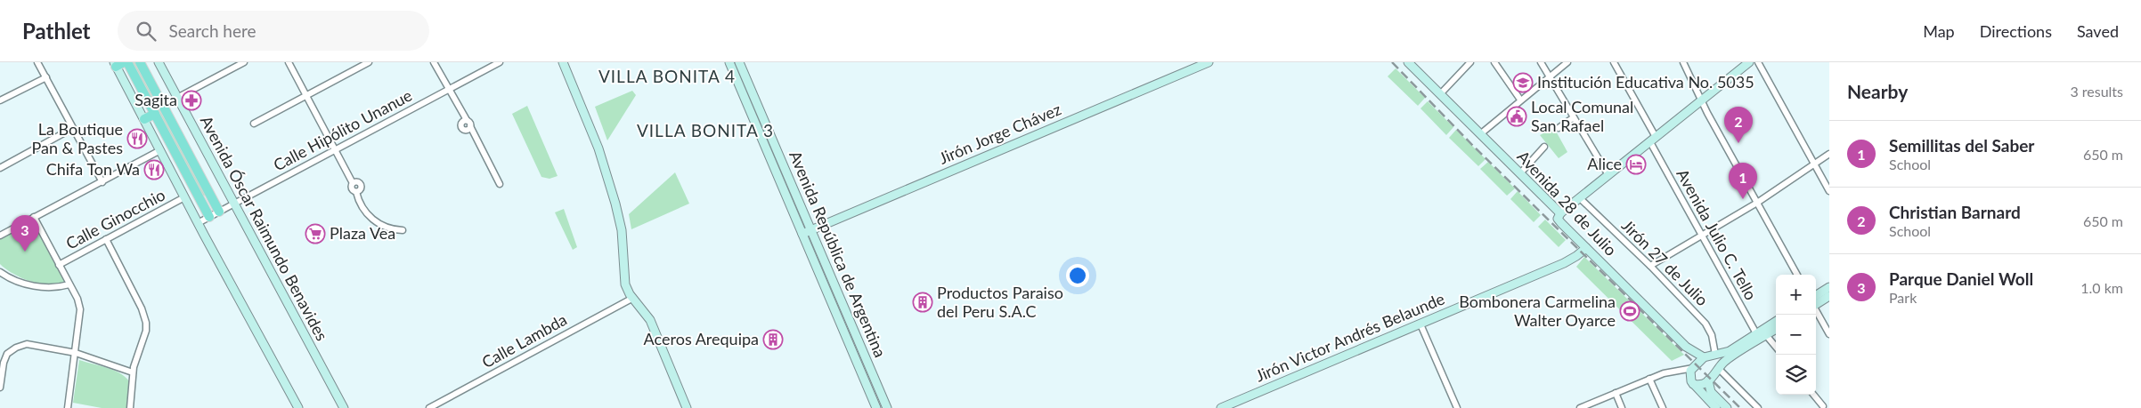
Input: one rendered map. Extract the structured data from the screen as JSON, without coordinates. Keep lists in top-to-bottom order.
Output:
{
  "streets": {
    "main road": ["Avenida Óscar Raimundo Benavides"],
    "street": [
      "Calle Hipólito Unanue",
      "Jirón Jorge Chávez",
      "Avenida 28 de Julio",
      "Calle Ginocchio",
      "Avenida Julio C. Tello",
      "Avenida República de Argentina",
      "Jirón 27 de Julio",
      "Jirón Victor Andrés Belaunde",
      "Calle Lambda"
    ]
  },
  "crossings": [
    ["Calle Hipólito Unanue", "Avenida Óscar Raimundo Benavides"],
    ["Jirón Jorge Chávez", "Avenida República de Argentina"],
    ["Avenida 28 de Julio", "Jirón Victor Andrés Belaunde"]
  ],
  "districts": ["VILLA BONITA 4", "VILLA BONITA 3"],
  "places": {
    "school or university": ["Institución Educativa No. 5035"],
    "pharmacy": ["Sagita"],
    "public building": ["Local Comunal San Rafael"],
    "restaurant": ["La Boutique Pan & Pastes", "Chifa Ton Wa"],
    "hotel": ["Alice"],
    "supermarket": ["Plaza Vea"],
    "building": ["Productos Paraiso del Peru S.A.C", "Aceros Arequipa"],
    "sports": ["Bombonera Carmelina Walter Oyarce"]
  },
  "page": {
    "header": "Pathlet",
    "search": "Search here",
    "nav": ["Map", "Directions", "Saved"],
    "heading": ["Nearby", "3 results"],
    "pins": ["2", "1", "3"],
    "list": [
      {
        "mark": "1",
        "name": "Semillitas del Saber",
        "note": "School",
        "value": "650 m"
      },
      {
        "mark": "2",
        "name": "Christian Barnard",
        "note": "School",
        "value": "650 m"
      },
      {
        "mark": "3",
        "name": "Parque Daniel Woll",
        "note": "Park",
        "value": "1.0 km"
      }
    ],
    "map_buttons": ["+", "−"]
  }
}
